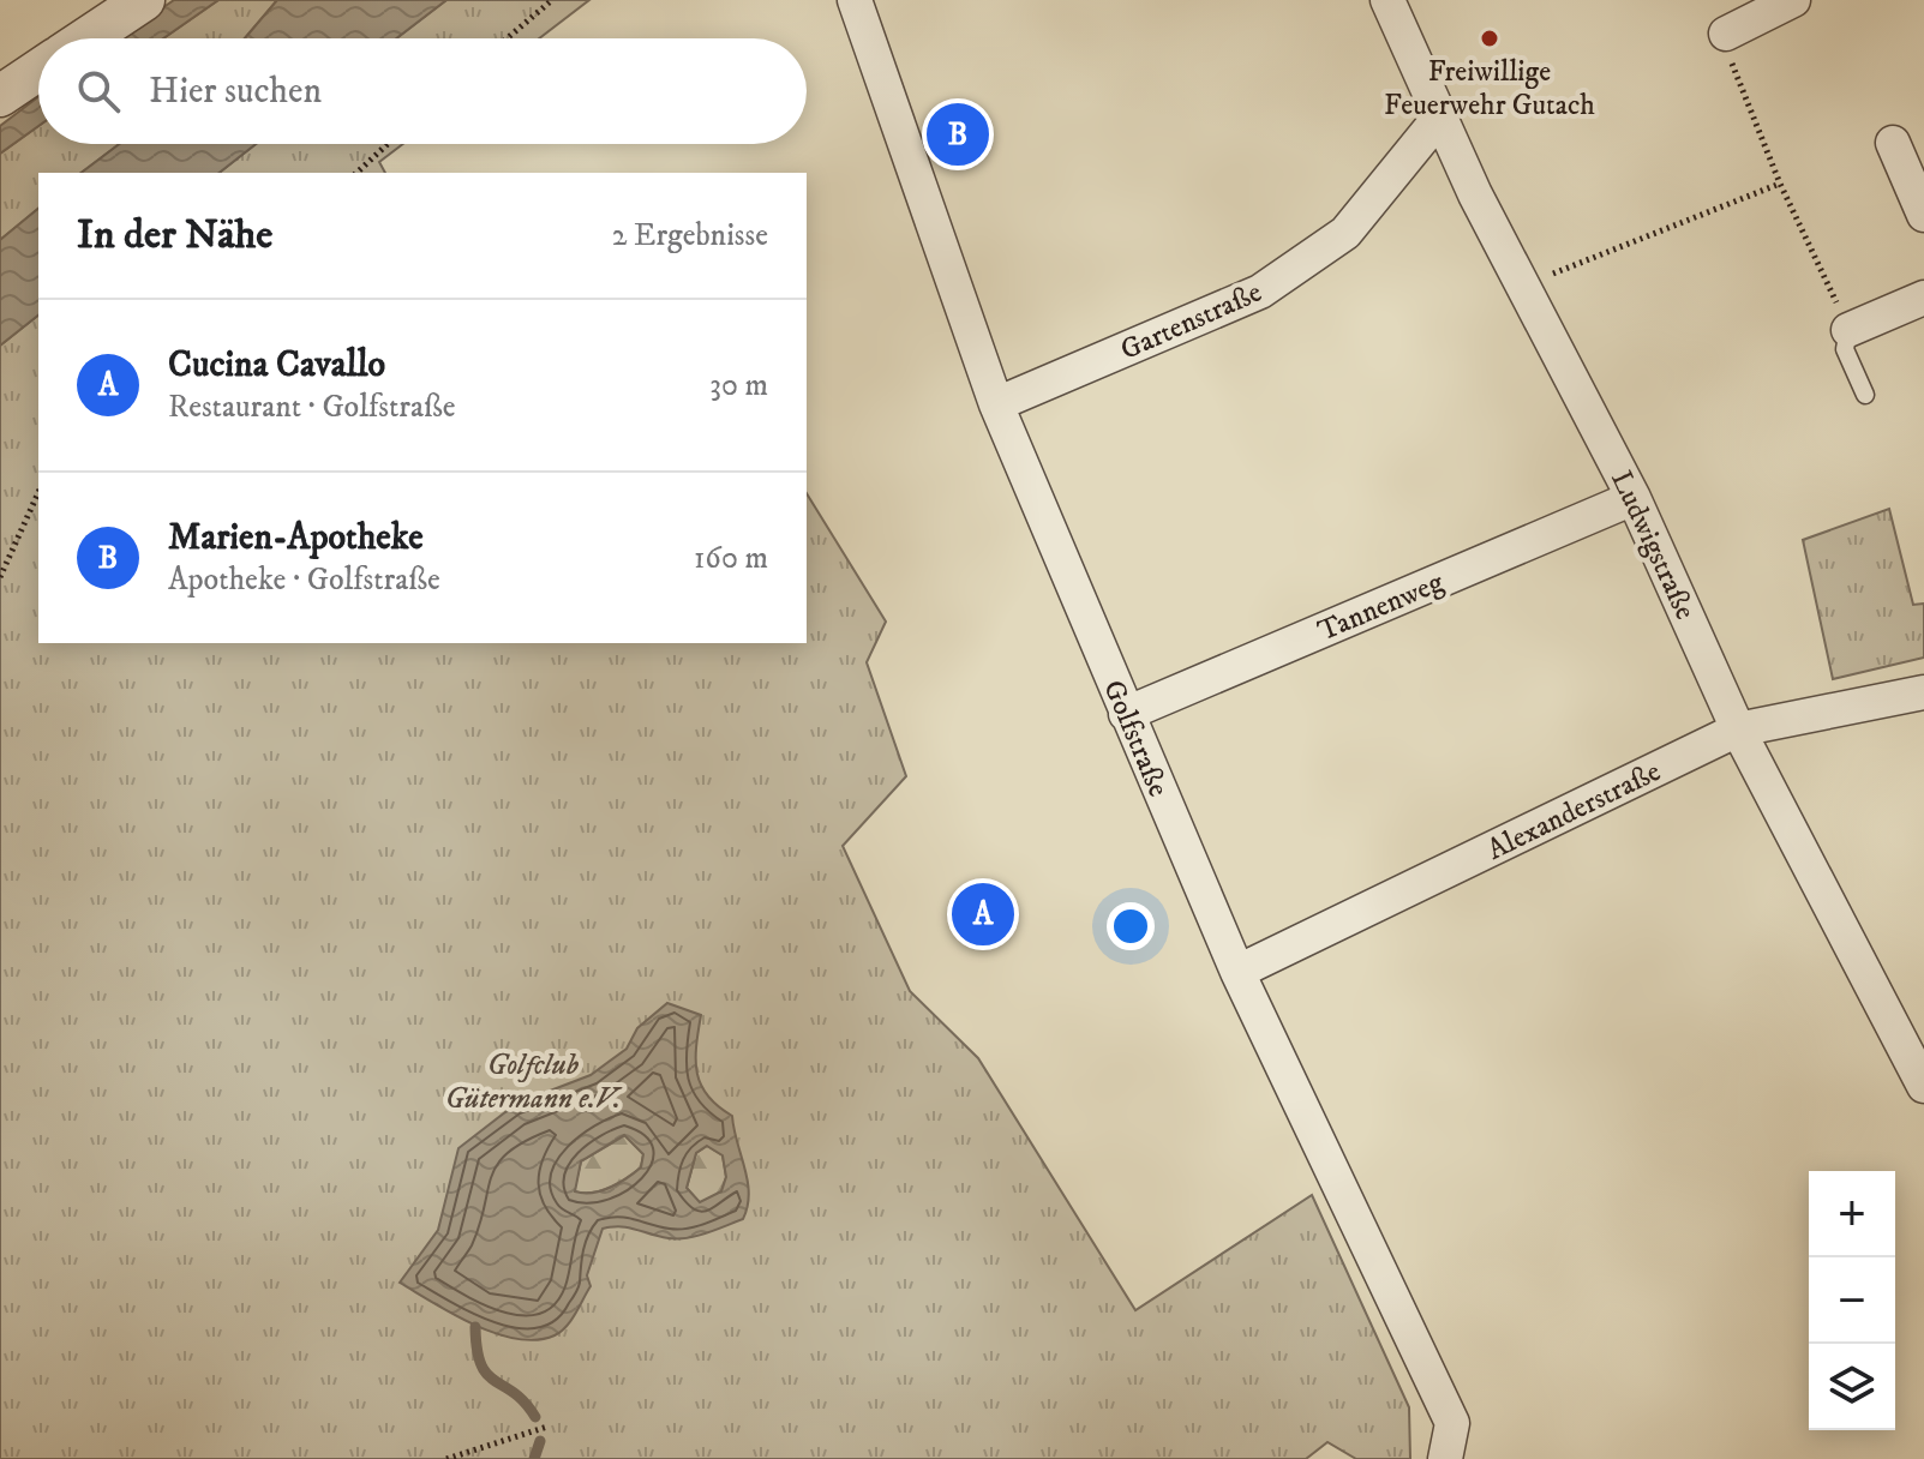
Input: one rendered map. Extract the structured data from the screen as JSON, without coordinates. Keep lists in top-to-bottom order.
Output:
{
  "streets": {
    "street": [
      "Gartenstraße",
      "Ludwigstraße",
      "Tannenweg",
      "Golfstraße",
      "Alexanderstraße"
    ]
  },
  "crossings": [
    ["Gartenstraße", "Ludwigstraße"],
    ["Gartenstraße", "Golfstraße"],
    ["Ludwigstraße", "Tannenweg"],
    ["Ludwigstraße", "Alexanderstraße"],
    ["Tannenweg", "Golfstraße"],
    ["Golfstraße", "Alexanderstraße"]
  ],
  "parks": ["Golfclub Gütermann e.V."],
  "places": ["Freiwillige Feuerwehr Gutach"],
  "page": {
    "search": "Hier suchen",
    "pins": ["B", "A"],
    "heading": ["In der Nähe", "2 Ergebnisse"],
    "list": [
      {
        "mark": "A",
        "name": "Cucina Cavallo",
        "note": "Restaurant · Golfstraße",
        "value": "30 m"
      },
      {
        "mark": "B",
        "name": "Marien-Apotheke",
        "note": "Apotheke · Golfstraße",
        "value": "160 m"
      }
    ],
    "map_buttons": ["+", "−"]
  }
}
